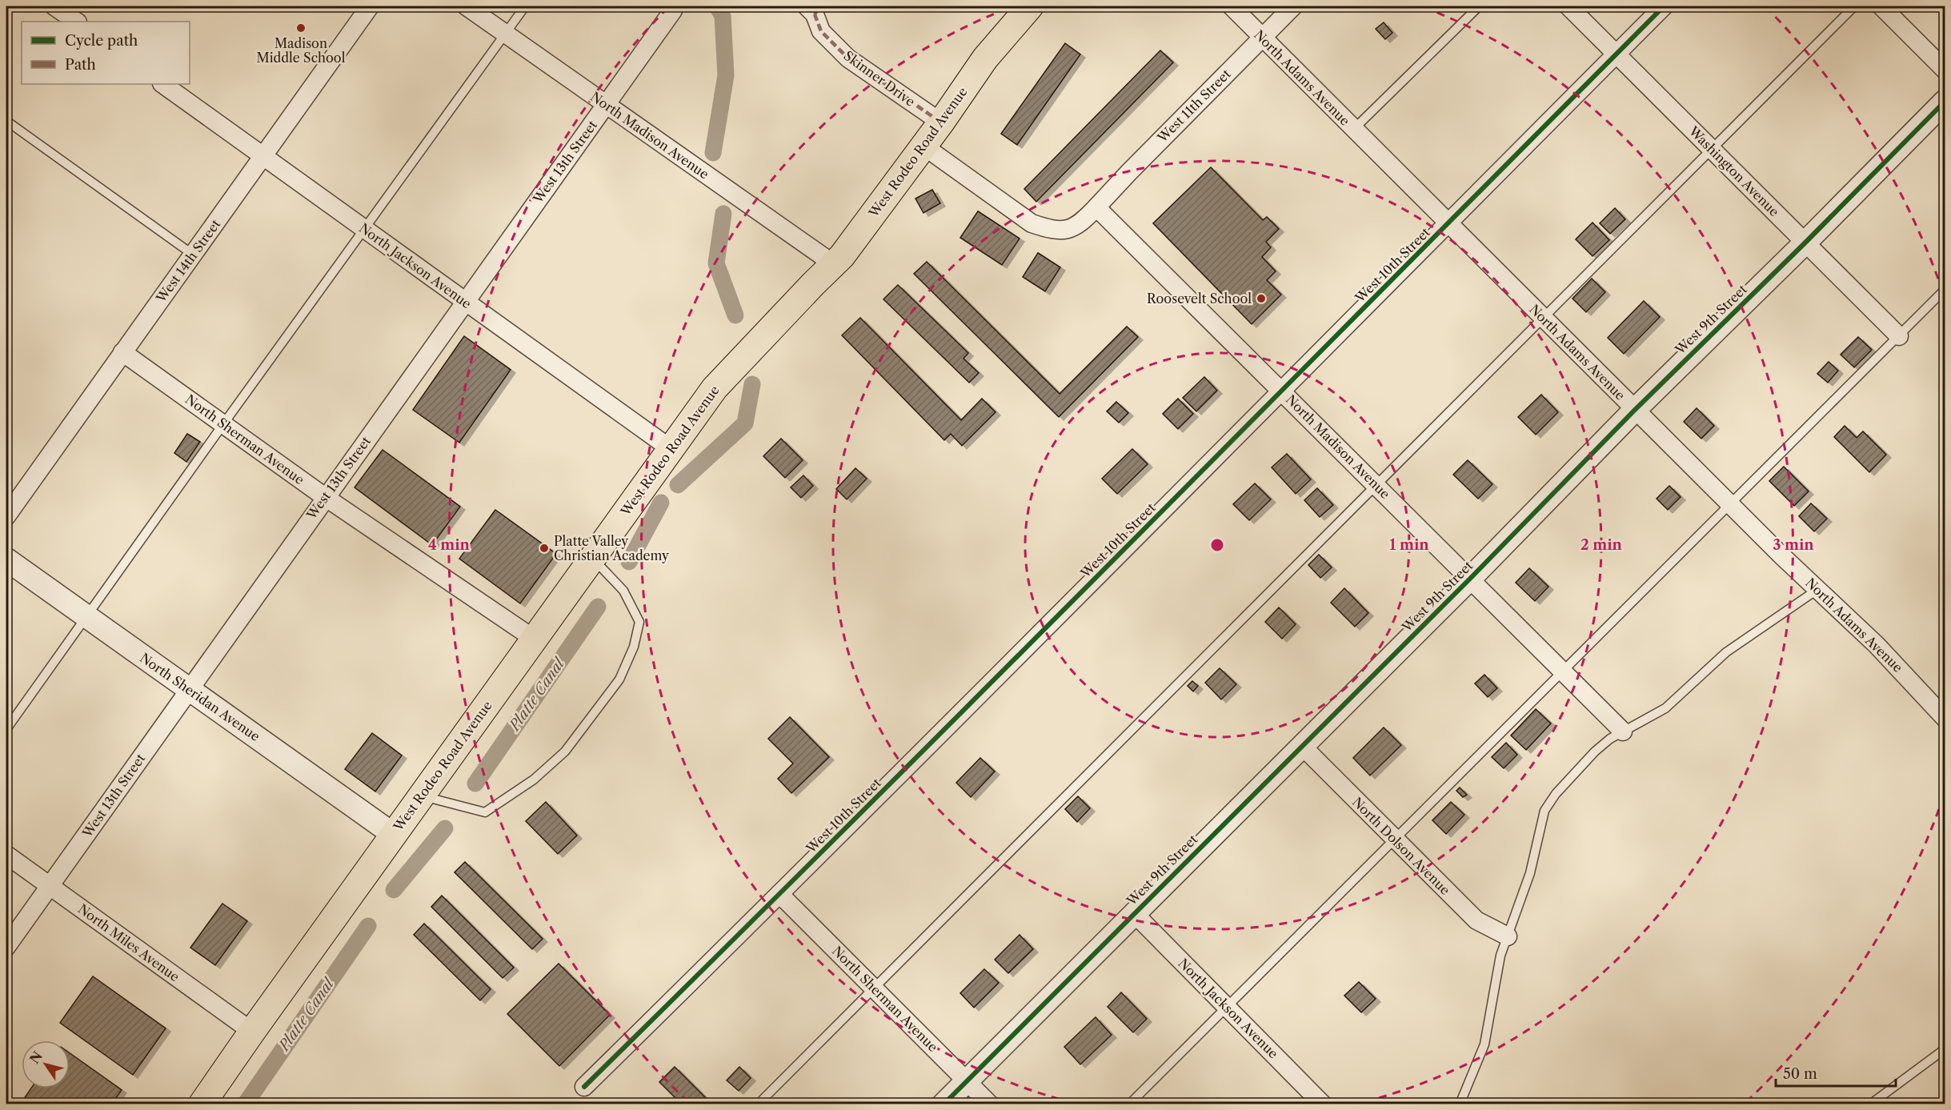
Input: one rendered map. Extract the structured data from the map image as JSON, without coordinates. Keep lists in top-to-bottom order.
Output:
{
  "streets": {
    "main road": ["West Rodeo Road Avenue"],
    "street": [
      "North Adams Avenue",
      "Skinner Drive",
      "West 11th Street",
      "North Madison Avenue",
      "West 13th Street",
      "Washington Avenue",
      "West 14th Street",
      "West 10th Street",
      "North Jackson Avenue",
      "West 9th Street",
      "North Sherman Avenue",
      "North Sheridan Avenue",
      "North Dolson Avenue",
      "North Miles Avenue"
    ]
  },
  "crossings": [
    ["North Adams Avenue", "West 11th Street"],
    ["North Adams Avenue", "West 10th Street"],
    ["North Adams Avenue", "West 9th Street"],
    ["Skinner Drive", "West Rodeo Road Avenue"],
    ["West 11th Street", "North Madison Avenue"],
    ["North Madison Avenue", "West Rodeo Road Avenue"],
    ["North Madison Avenue", "West 13th Street"],
    ["North Madison Avenue", "West 10th Street"],
    ["North Madison Avenue", "West 9th Street"],
    ["West Rodeo Road Avenue", "North Jackson Avenue"],
    ["West Rodeo Road Avenue", "North Sherman Avenue"],
    ["West Rodeo Road Avenue", "North Sheridan Avenue"],
    ["West Rodeo Road Avenue", "North Miles Avenue"],
    ["West 13th Street", "North Jackson Avenue"],
    ["West 13th Street", "North Sherman Avenue"],
    ["West 13th Street", "North Sheridan Avenue"],
    ["West 13th Street", "North Miles Avenue"],
    ["Washington Avenue", "West 10th Street"],
    ["Washington Avenue", "West 9th Street"],
    ["West 14th Street", "North Jackson Avenue"],
    ["West 14th Street", "North Sherman Avenue"],
    ["West 10th Street", "North Sherman Avenue"],
    ["North Jackson Avenue", "West 9th Street"],
    ["West 9th Street", "North Sherman Avenue"],
    ["West 9th Street", "North Dolson Avenue"]
  ],
  "water": ["Platte Canal"],
  "places": ["Madison Middle School", "Roosevelt School", "Platte Valley Christian Academy"],
  "legend": ["Cycle path", "Path"],
  "scale_bar": "50 m",
  "north": "top left",
  "rings": [
    "1 min",
    "2 min",
    "3 min",
    "4 min"
  ]
}
